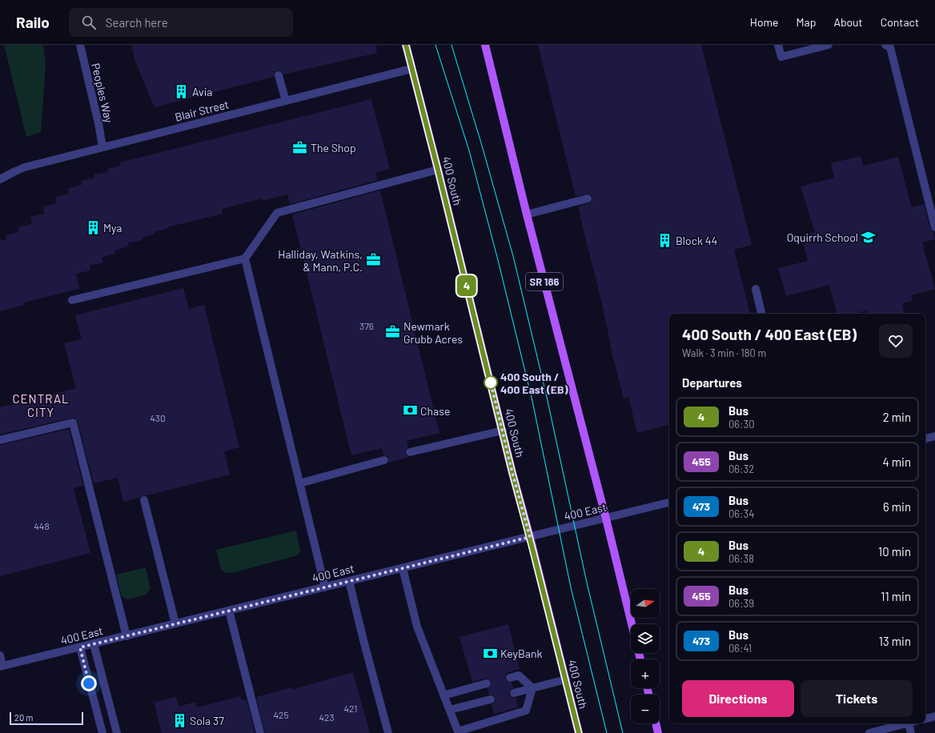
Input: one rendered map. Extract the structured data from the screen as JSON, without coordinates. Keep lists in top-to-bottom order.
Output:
{
  "streets": {
    "main road": ["400 South", "SR 186"],
    "street": ["Peoples Way", "Blair Street", "400 East"]
  },
  "crossings": [
    ["Peoples Way", "Blair Street"],
    ["Blair Street", "400 South"],
    ["400 South", "400 East"],
    ["SR 186", "400 East"]
  ],
  "districts": ["CENTRAL CITY"],
  "places": {
    "building": [
      "Avia",
      "Mya",
      "Block 44",
      "Sola 37"
    ],
    "office": ["The Shop", "Halliday, Watkins, & Mann, P.C.", "Newmark Grubb Acres"],
    "school or university": ["Oquirrh School"],
    "other": ["400 South / 400 East (EB)"],
    "bank": ["Chase", "KeyBank"]
  },
  "lines": ["bus line 4"],
  "house_numbers": [
    "376",
    "430",
    "448",
    "421",
    "425",
    "423"
  ],
  "scale_bar": "20 m",
  "north": "right",
  "page": {
    "header": "Railo",
    "search": "Search here",
    "nav": [
      "Home",
      "Map",
      "About",
      "Contact"
    ],
    "on_map": "4",
    "heading": [
      ["400 South / 400 East (EB)", "Walk · 3 min · 180 m"],
      "Departures"
    ],
    "list": [
      {
        "mark": "4",
        "name": "Bus",
        "note": "06:30",
        "value": "2 min"
      },
      {
        "mark": "455",
        "name": "Bus",
        "note": "06:32",
        "value": "4 min"
      },
      {
        "mark": "473",
        "name": "Bus",
        "note": "06:34",
        "value": "6 min"
      },
      {
        "mark": "4",
        "name": "Bus",
        "note": "06:38",
        "value": "10 min"
      },
      {
        "mark": "455",
        "name": "Bus",
        "note": "06:39",
        "value": "11 min"
      },
      {
        "mark": "473",
        "name": "Bus",
        "note": "06:41",
        "value": "13 min"
      }
    ],
    "map_buttons": ["+", "−"],
    "buttons": ["Directions", "Tickets"],
    "scale": "20 m"
  }
}
